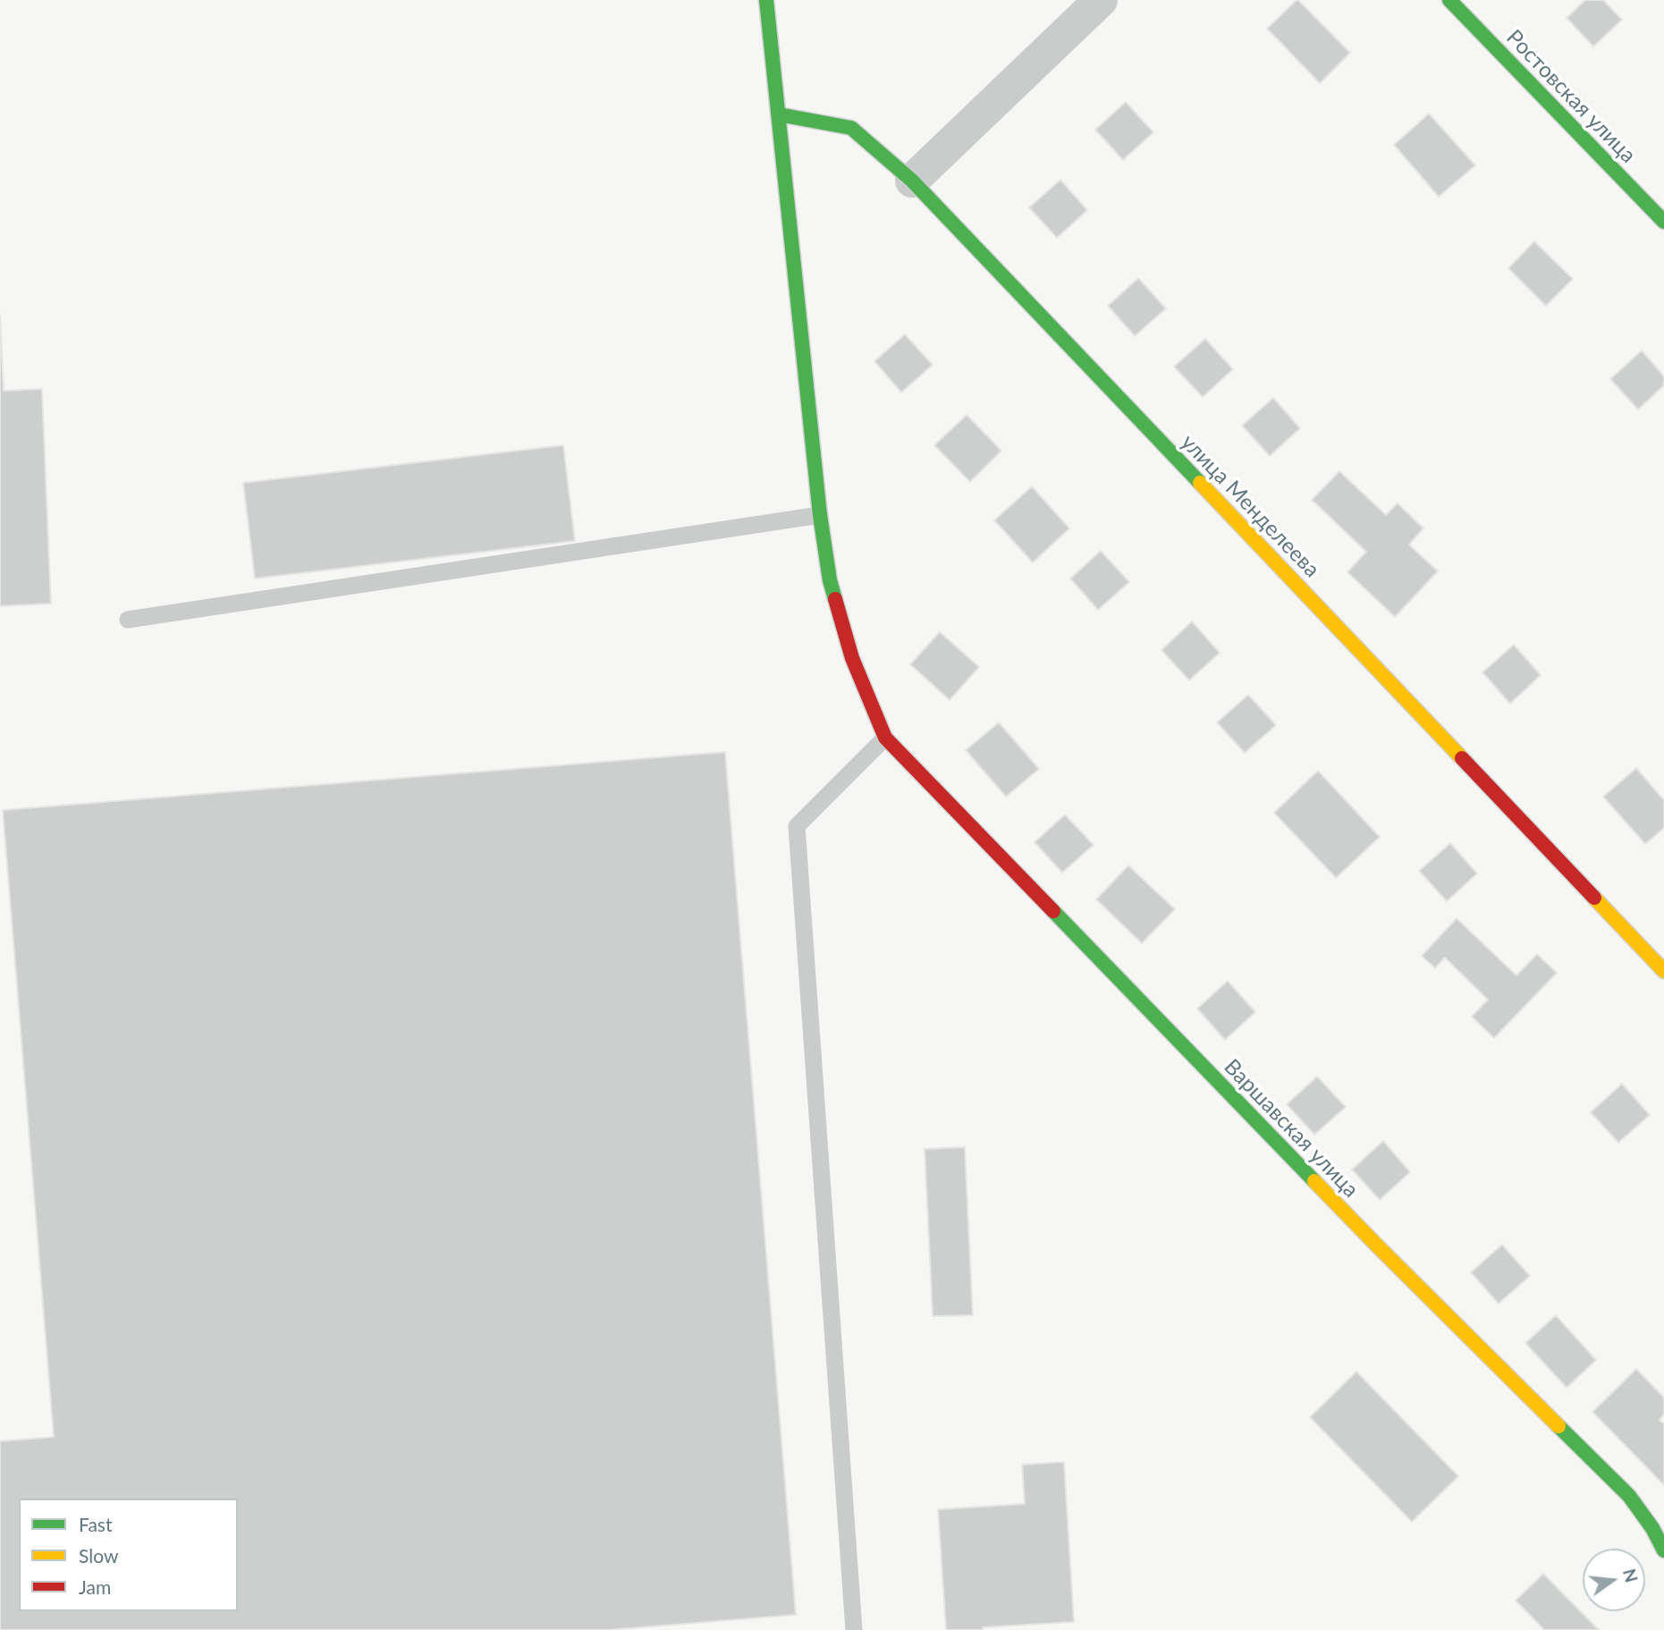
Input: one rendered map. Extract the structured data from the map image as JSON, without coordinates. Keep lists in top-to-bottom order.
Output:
{
  "streets": {
    "main road": ["Ростовская улица", "улица Менделеева", "Варшавская улица"]
  },
  "legend": ["Fast", "Slow", "Jam"],
  "north": "right"
}
